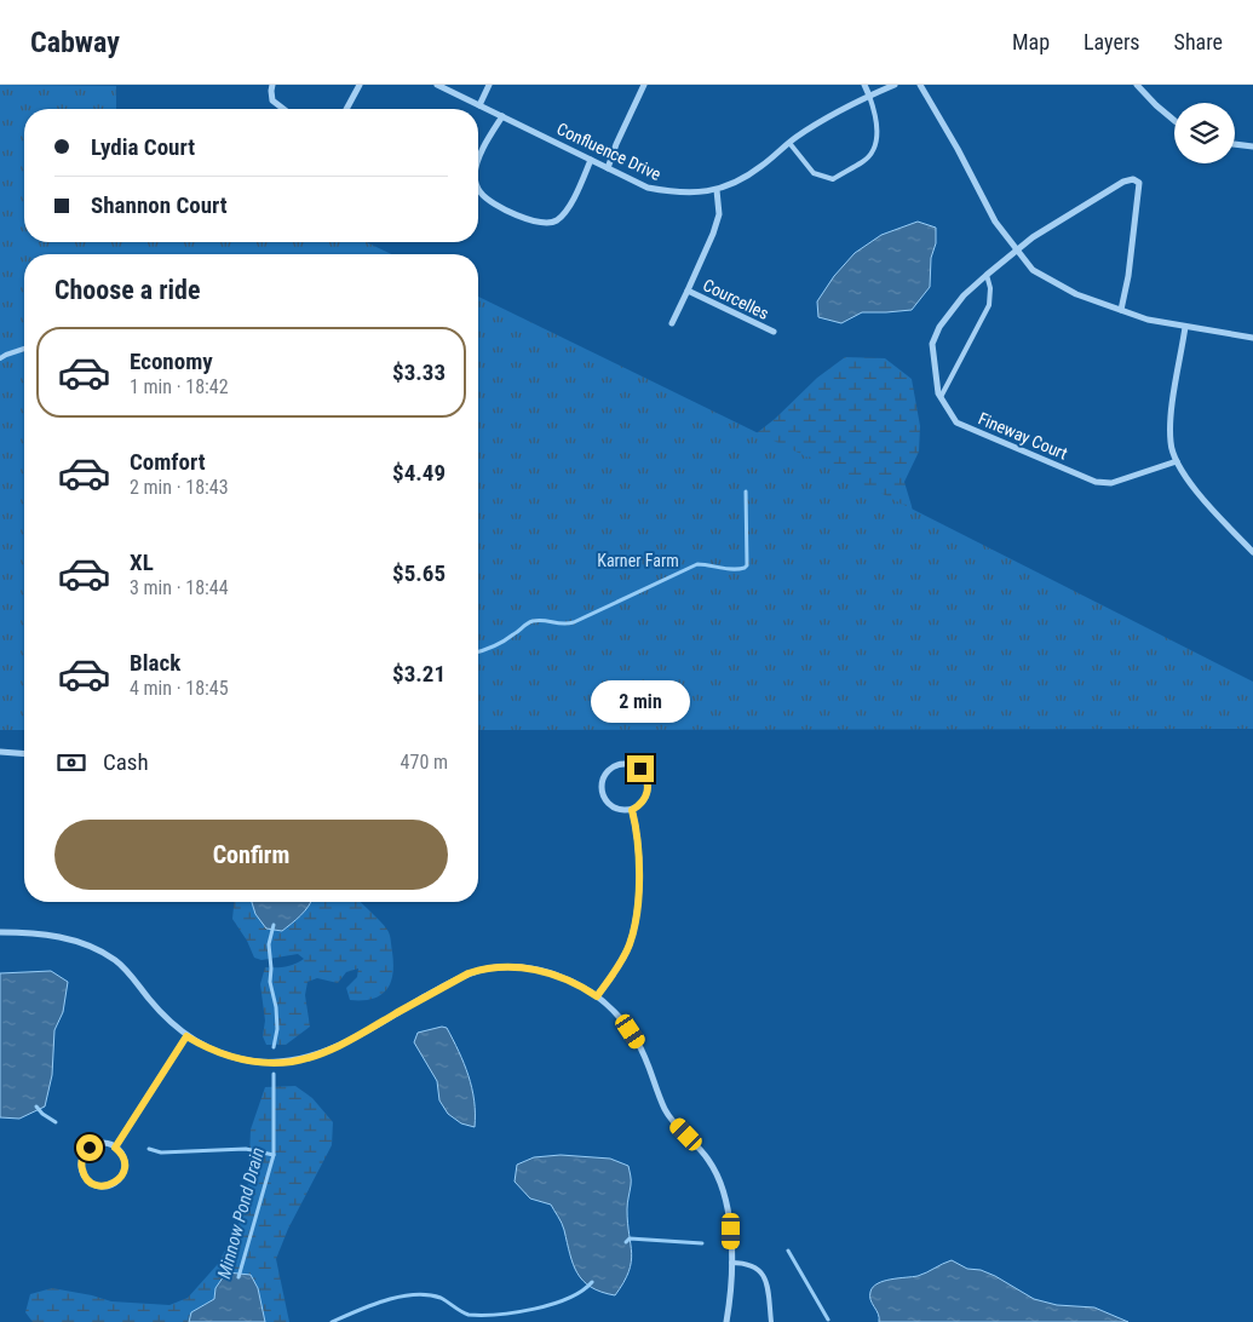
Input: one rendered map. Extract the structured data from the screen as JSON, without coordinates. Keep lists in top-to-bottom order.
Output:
{
  "streets": {
    "street": ["Confluence Drive", "Courcelles", "Fineway Court"]
  },
  "crossings": [
    ["Confluence Drive", "Courcelles"]
  ],
  "water": ["Minnow Pond Drain"],
  "parks": ["Karner Farm"],
  "page": {
    "header": "Cabway",
    "nav": ["Map", "Layers", "Share"],
    "banner": ["Lydia Court", "Shannon Court"],
    "heading": "Choose a ride",
    "list": [
      {
        "name": "Economy",
        "note": "1 min · 18:42",
        "value": "$3.33"
      },
      {
        "name": "Comfort",
        "note": "2 min · 18:43",
        "value": "$4.49"
      },
      {
        "name": "XL",
        "note": "3 min · 18:44",
        "value": "$5.65"
      },
      {
        "name": "Black",
        "note": "4 min · 18:45",
        "value": "$3.21"
      }
    ],
    "bubble": "2 min",
    "pay": ["Cash", "470 m"],
    "buttons": "Confirm"
  }
}
